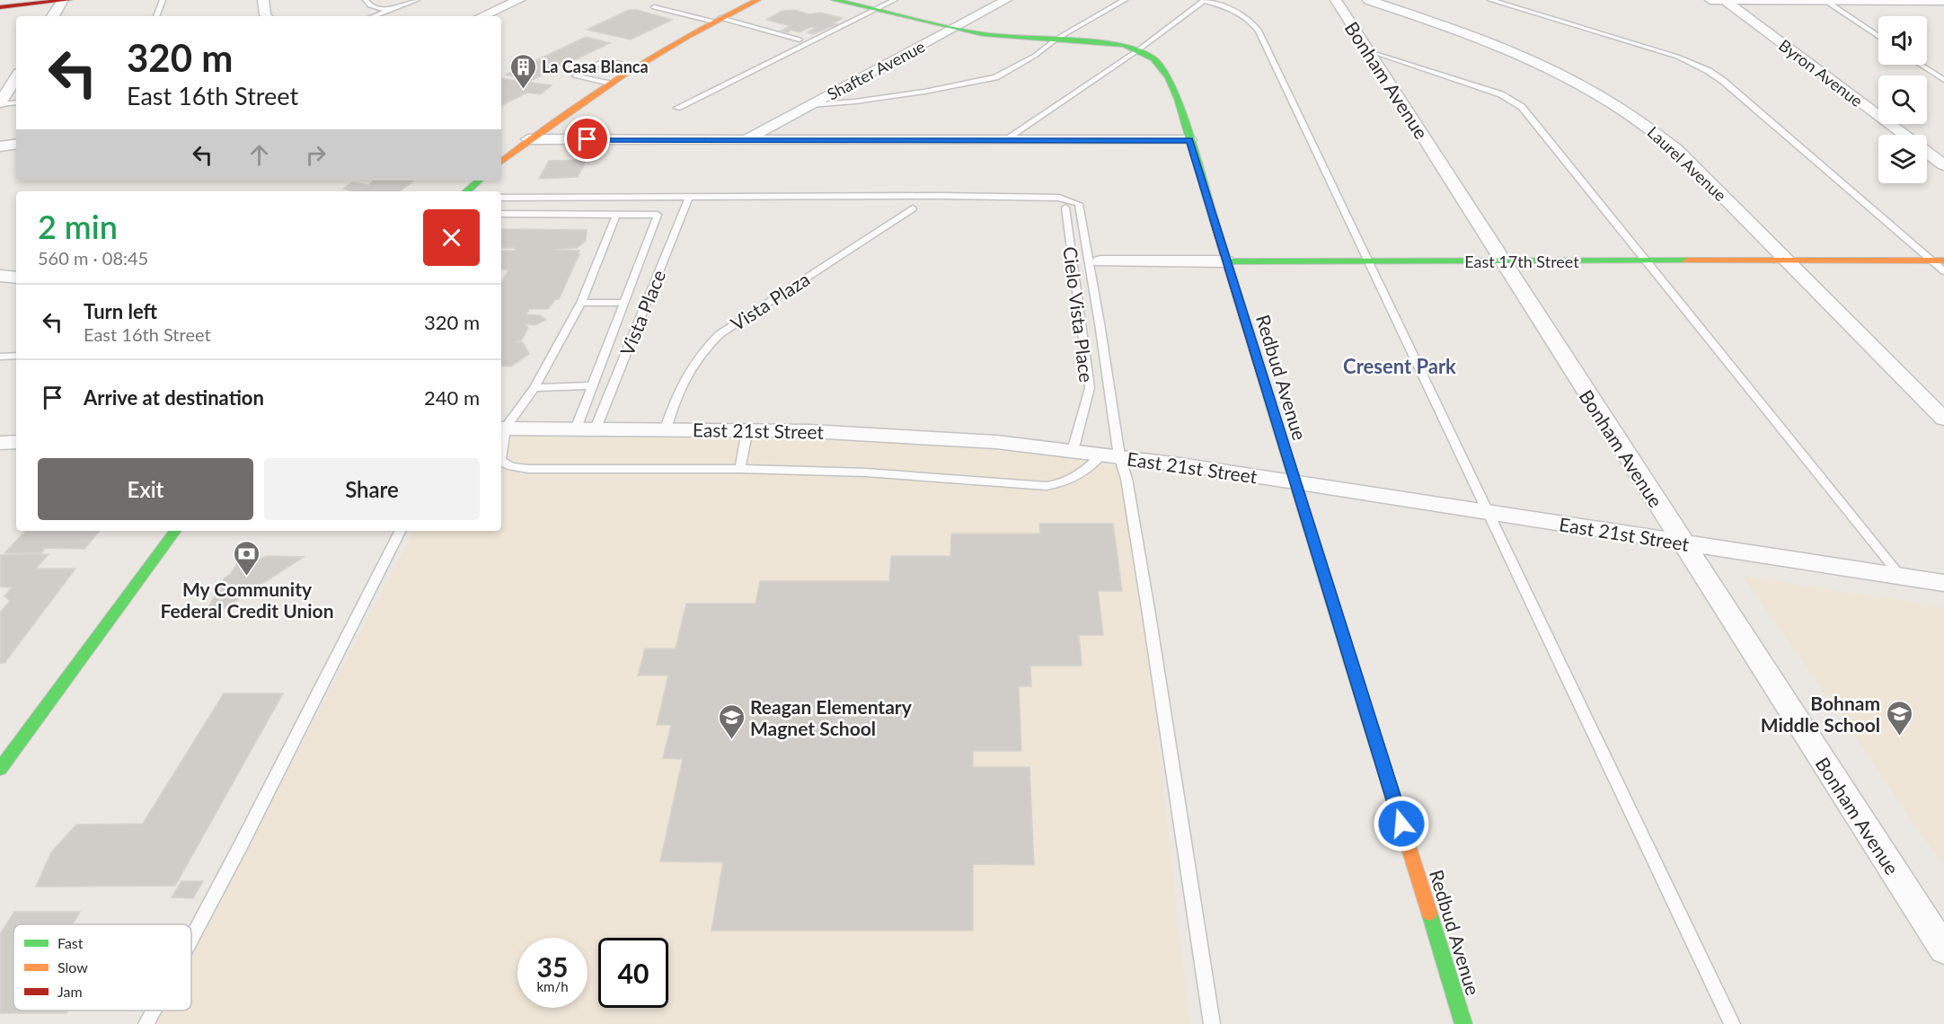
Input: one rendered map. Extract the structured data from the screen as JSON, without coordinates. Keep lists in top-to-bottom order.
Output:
{
  "streets": {
    "street": [
      "Shafter Avenue",
      "Byron Avenue",
      "Bonham Avenue",
      "Laurel Avenue",
      "East 17th Street",
      "Redbud Avenue",
      "East 21st Street"
    ],
    "lane": ["Vista Plaza", "Vista Place", "Cielo Vista Place"]
  },
  "crossings": [
    ["Shafter Avenue", "Redbud Avenue"],
    ["Bonham Avenue", "Laurel Avenue"],
    ["Bonham Avenue", "East 17th Street"],
    ["Bonham Avenue", "East 21st Street"],
    ["Laurel Avenue", "East 17th Street"],
    ["East 17th Street", "Redbud Avenue"],
    ["Vista Plaza", "East 21st Street"],
    ["Vista Place", "East 21st Street"],
    ["Cielo Vista Place", "East 21st Street"],
    ["Redbud Avenue", "East 21st Street"]
  ],
  "districts": ["Cresent Park"],
  "places": {
    "building": ["La Casa Blanca"],
    "bank": ["My Community Federal Credit Union"],
    "school or university": ["Bohnam Middle School", "Reagan Elementary Magnet School"]
  },
  "legend": ["Fast", "Slow", "Jam"],
  "page": {
    "turn": ["320 m", "East 16th Street"],
    "heading": ["2 min", "560 m · 08:45"],
    "list": [
      {
        "name": "Turn left",
        "note": "East 16th Street",
        "value": "320 m"
      },
      {
        "name": "Arrive at destination",
        "value": "240 m"
      }
    ],
    "buttons": ["Exit", "Share"],
    "speed": "35 km/h",
    "limit": "40"
  }
}
